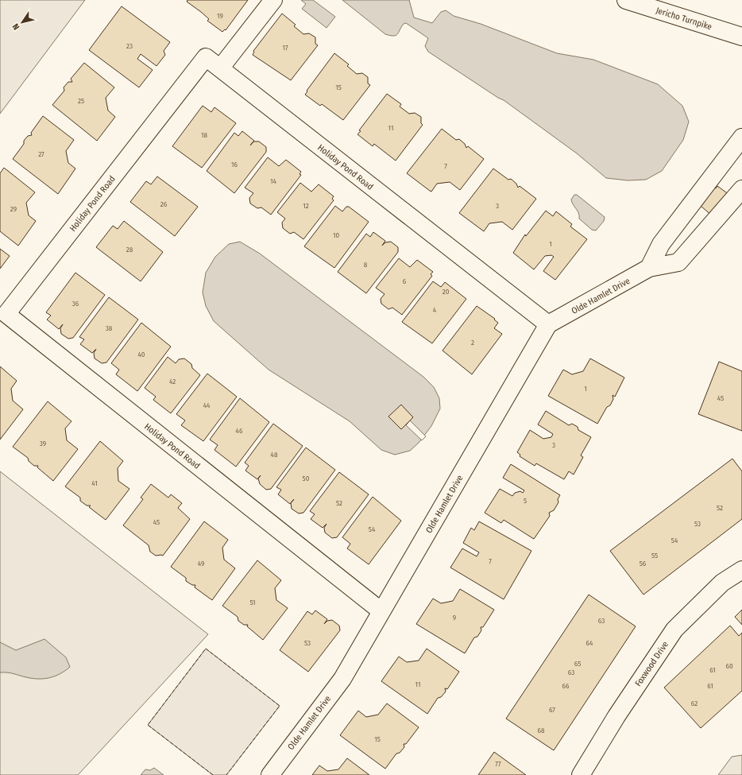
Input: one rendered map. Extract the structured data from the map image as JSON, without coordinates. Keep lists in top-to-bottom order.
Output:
{
  "streets": {
    "street": [
      "Jericho Turnpike",
      "Holiday Pond Road",
      "Olde Hamlet Drive",
      "Foxwood Drive"
    ]
  },
  "crossings": [
    ["Holiday Pond Road", "Olde Hamlet Drive"]
  ],
  "house_numbers": [
    "19",
    "23",
    "17",
    "15",
    "25",
    "11",
    "18",
    "27",
    "16",
    "7",
    "14",
    "26",
    "12",
    "3",
    "29",
    "10",
    "1",
    "28",
    "8",
    "6",
    "20",
    "36",
    "4",
    "38",
    "2",
    "40",
    "42",
    "1",
    "45",
    "44",
    "46",
    "39",
    "3",
    "48",
    "50",
    "41",
    "5",
    "52",
    "52",
    "45",
    "53",
    "54",
    "54",
    "55",
    "7",
    "49",
    "56",
    "51",
    "9",
    "63",
    "53",
    "64",
    "65",
    "60",
    "61",
    "63",
    "11",
    "66",
    "61",
    "62",
    "67",
    "68",
    "15",
    "77"
  ],
  "north": "bottom left"
}
